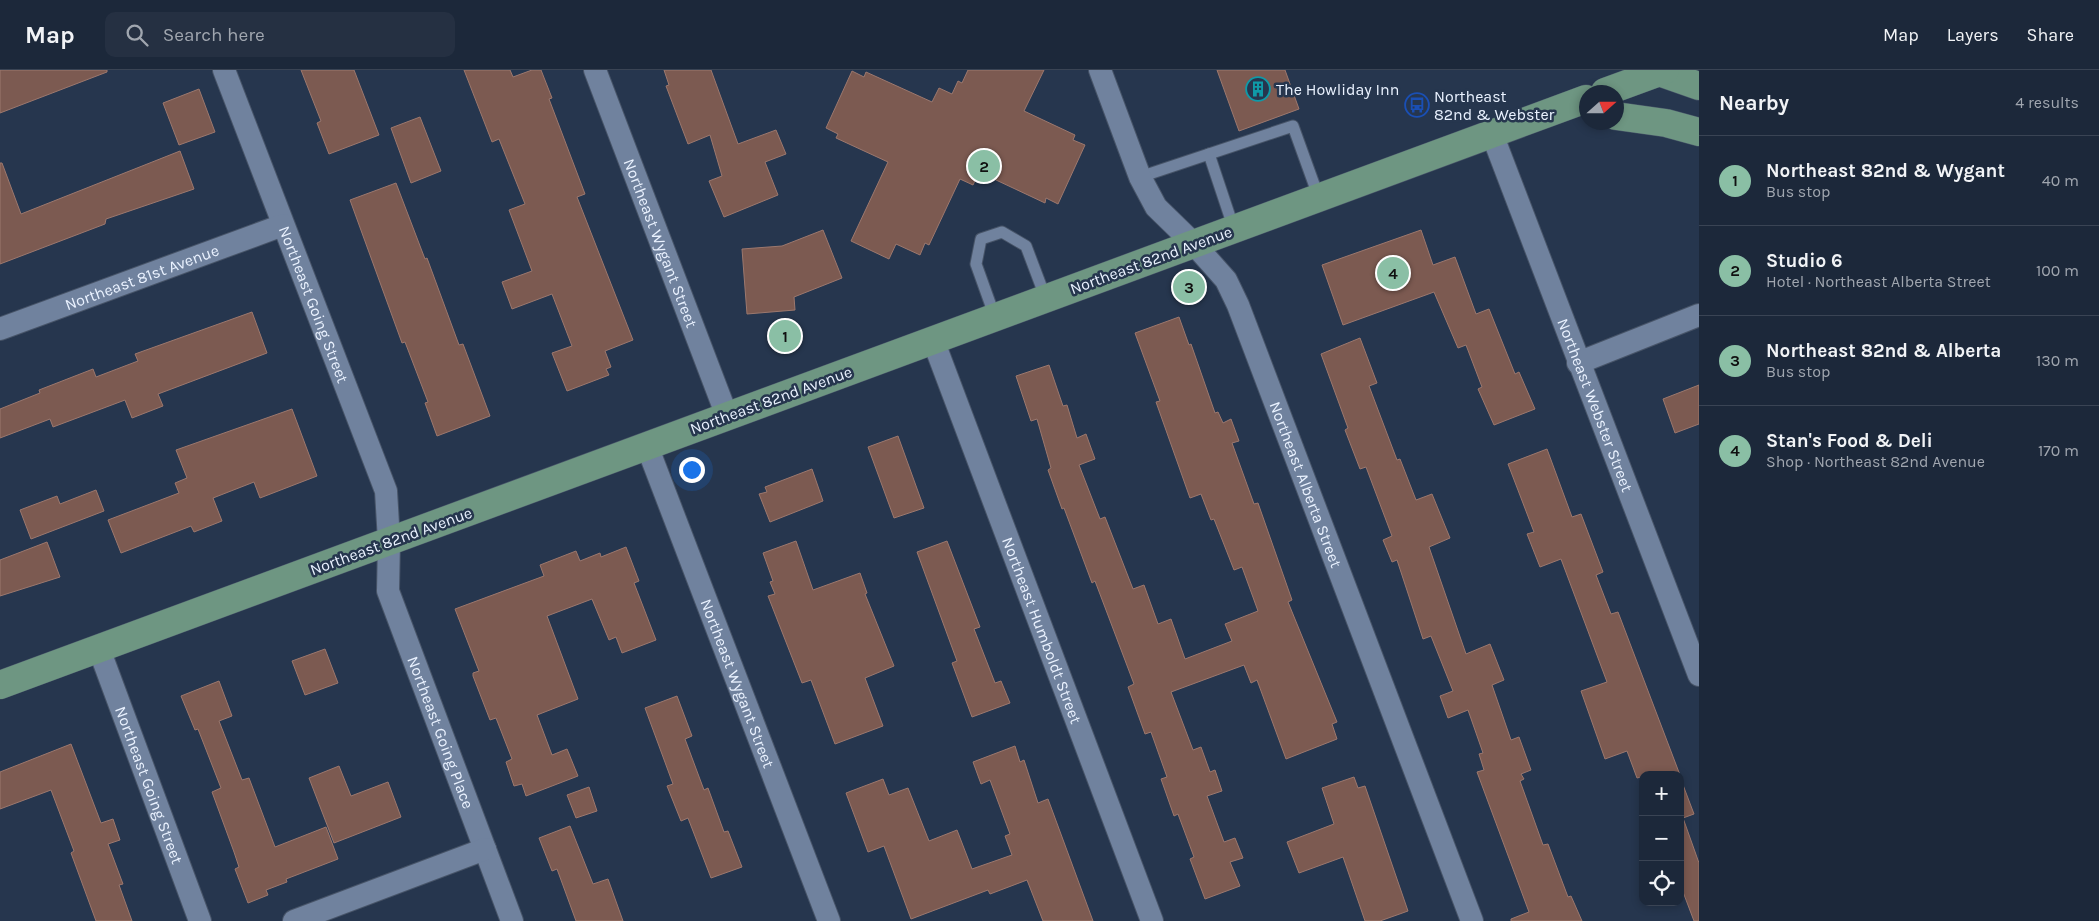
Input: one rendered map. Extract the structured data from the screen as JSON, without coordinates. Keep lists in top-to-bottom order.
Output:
{
  "streets": {
    "main road": ["Northeast 82nd Avenue"],
    "street": [
      "Northeast Wygant Street",
      "Northeast 81st Avenue",
      "Northeast Going Street",
      "Northeast Webster Street",
      "Northeast Alberta Street",
      "Northeast Humboldt Street",
      "Northeast Going Place"
    ]
  },
  "crossings": [
    ["Northeast Wygant Street", "Northeast 82nd Avenue"],
    ["Northeast 82nd Avenue", "Northeast Going Street"],
    ["Northeast 82nd Avenue", "Northeast Webster Street"],
    ["Northeast 82nd Avenue", "Northeast Alberta Street"],
    ["Northeast 82nd Avenue", "Northeast Humboldt Street"],
    ["Northeast 82nd Avenue", "Northeast Going Place"],
    ["Northeast 81st Avenue", "Northeast Going Street"],
    ["Northeast Going Street", "Northeast Going Place"]
  ],
  "places": {
    "building": ["The Howliday Inn"],
    "bus stop": ["Northeast 82nd & Webster"]
  },
  "north": "right",
  "page": {
    "header": "Map",
    "search": "Search here",
    "nav": ["Map", "Layers", "Share"],
    "heading": ["Nearby", "4 results"],
    "list": [
      {
        "mark": "1",
        "name": "Northeast 82nd & Wygant",
        "note": "Bus stop",
        "value": "40 m"
      },
      {
        "mark": "2",
        "name": "Studio 6",
        "note": "Hotel · Northeast Alberta Street",
        "value": "100 m"
      },
      {
        "mark": "3",
        "name": "Northeast 82nd & Alberta",
        "note": "Bus stop",
        "value": "130 m"
      },
      {
        "mark": "4",
        "name": "Stan's Food & Deli",
        "note": "Shop · Northeast 82nd Avenue",
        "value": "170 m"
      }
    ],
    "pins": [
      "2",
      "4",
      "3",
      "1"
    ],
    "map_buttons": ["+", "−"]
  }
}
